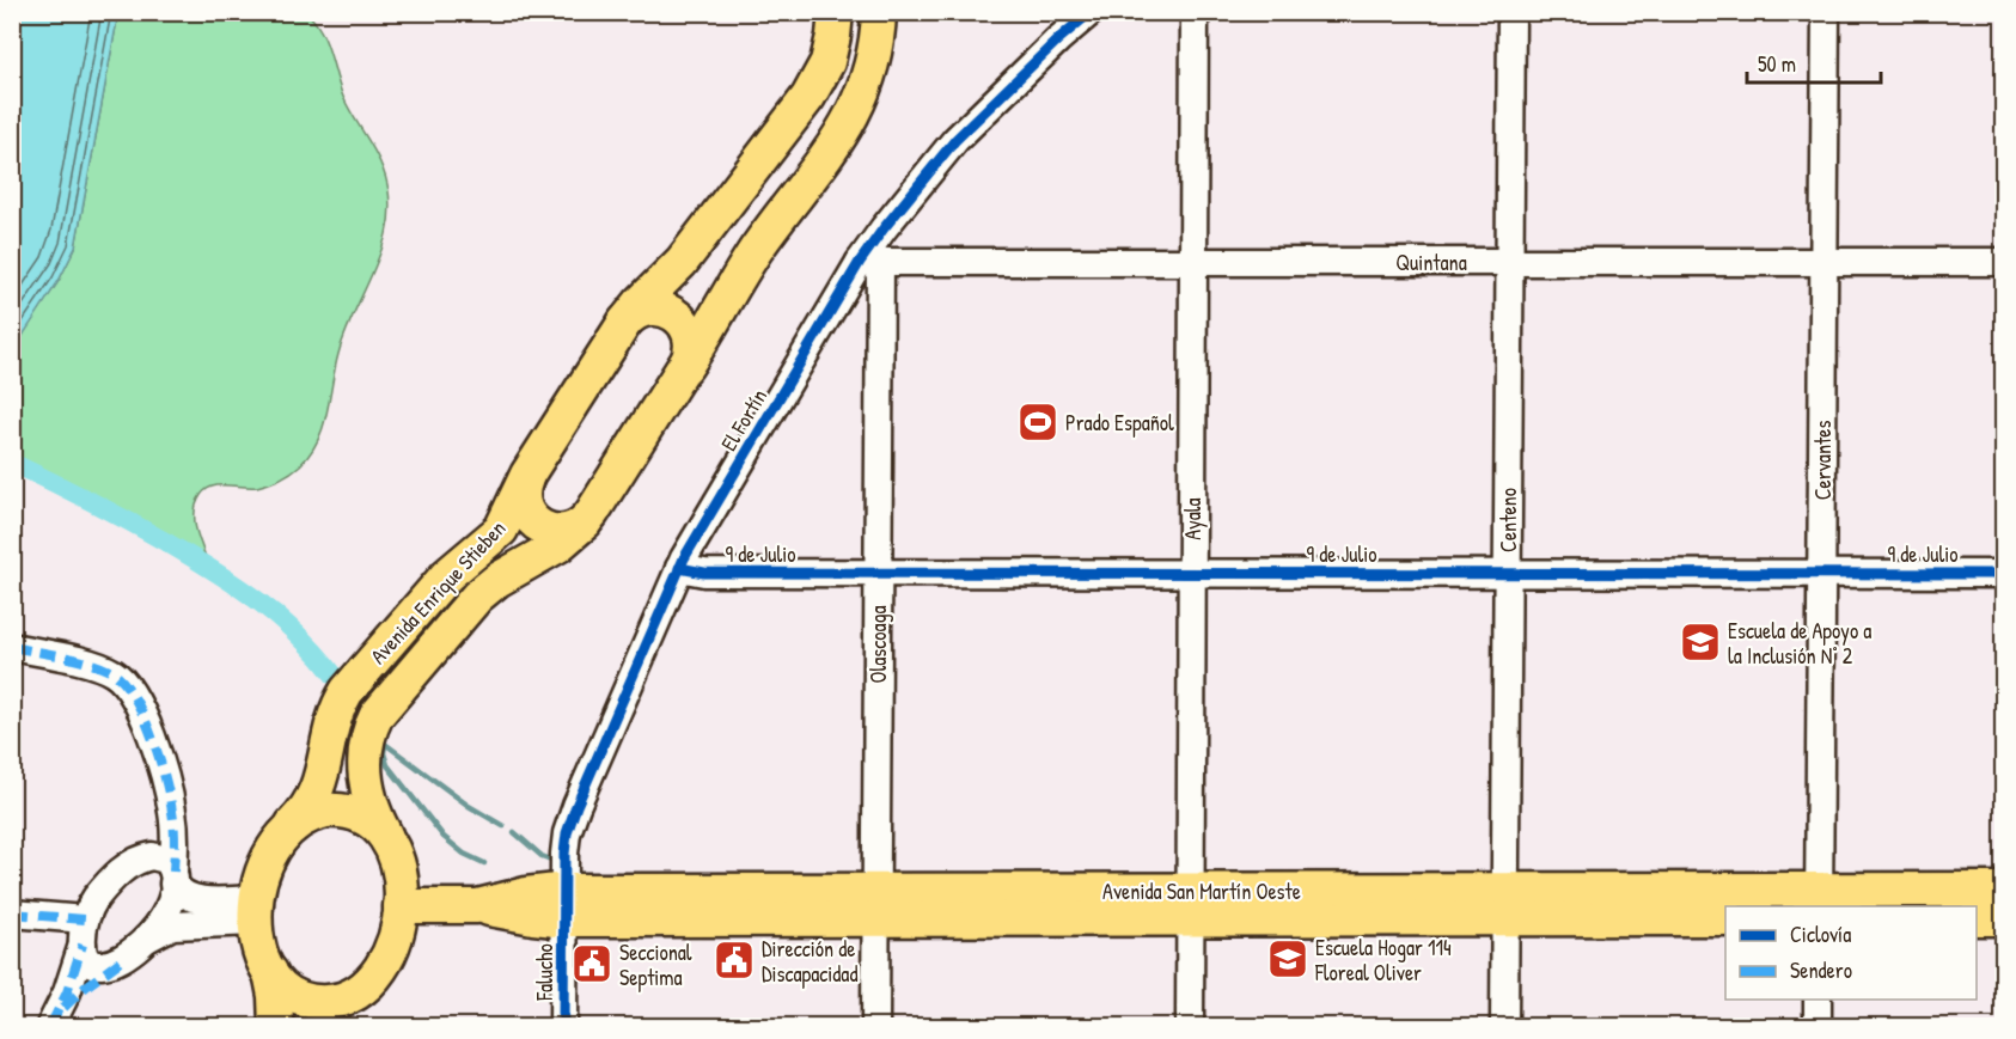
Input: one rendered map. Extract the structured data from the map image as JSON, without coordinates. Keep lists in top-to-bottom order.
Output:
{
  "streets": {
    "main road": ["Avenida Enrique Stieben", "Avenida San Martín Oeste"],
    "street": [
      "Quintana",
      "El Fortín",
      "Cervantes",
      "Ayala",
      "Centeno",
      "9 de Julio",
      "Olascoaga",
      "Falucho"
    ]
  },
  "crossings": [
    ["Quintana", "El Fortín"],
    ["Quintana", "Cervantes"],
    ["Quintana", "Ayala"],
    ["Quintana", "Centeno"],
    ["Quintana", "Olascoaga"],
    ["El Fortín", "9 de Julio"],
    ["El Fortín", "Olascoaga"],
    ["El Fortín", "Avenida San Martín Oeste"],
    ["El Fortín", "Falucho"],
    ["Cervantes", "9 de Julio"],
    ["Cervantes", "Avenida San Martín Oeste"],
    ["Ayala", "9 de Julio"],
    ["Ayala", "Avenida San Martín Oeste"],
    ["Centeno", "9 de Julio"],
    ["Centeno", "Avenida San Martín Oeste"],
    ["9 de Julio", "Olascoaga"],
    ["Avenida Enrique Stieben", "Avenida San Martín Oeste"],
    ["Olascoaga", "Avenida San Martín Oeste"],
    ["Avenida San Martín Oeste", "Falucho"]
  ],
  "places": {
    "sports": ["Prado Español"],
    "school or university": ["Escuela de Apoyo a la Inclusión N° 2", "Escuela Hogar 114 Floreal Oliver"],
    "public building": ["Dirección de Discapacidad", "Seccional Septima"]
  },
  "legend": ["Ciclovía", "Sendero"],
  "scale_bar": "50 m"
}
